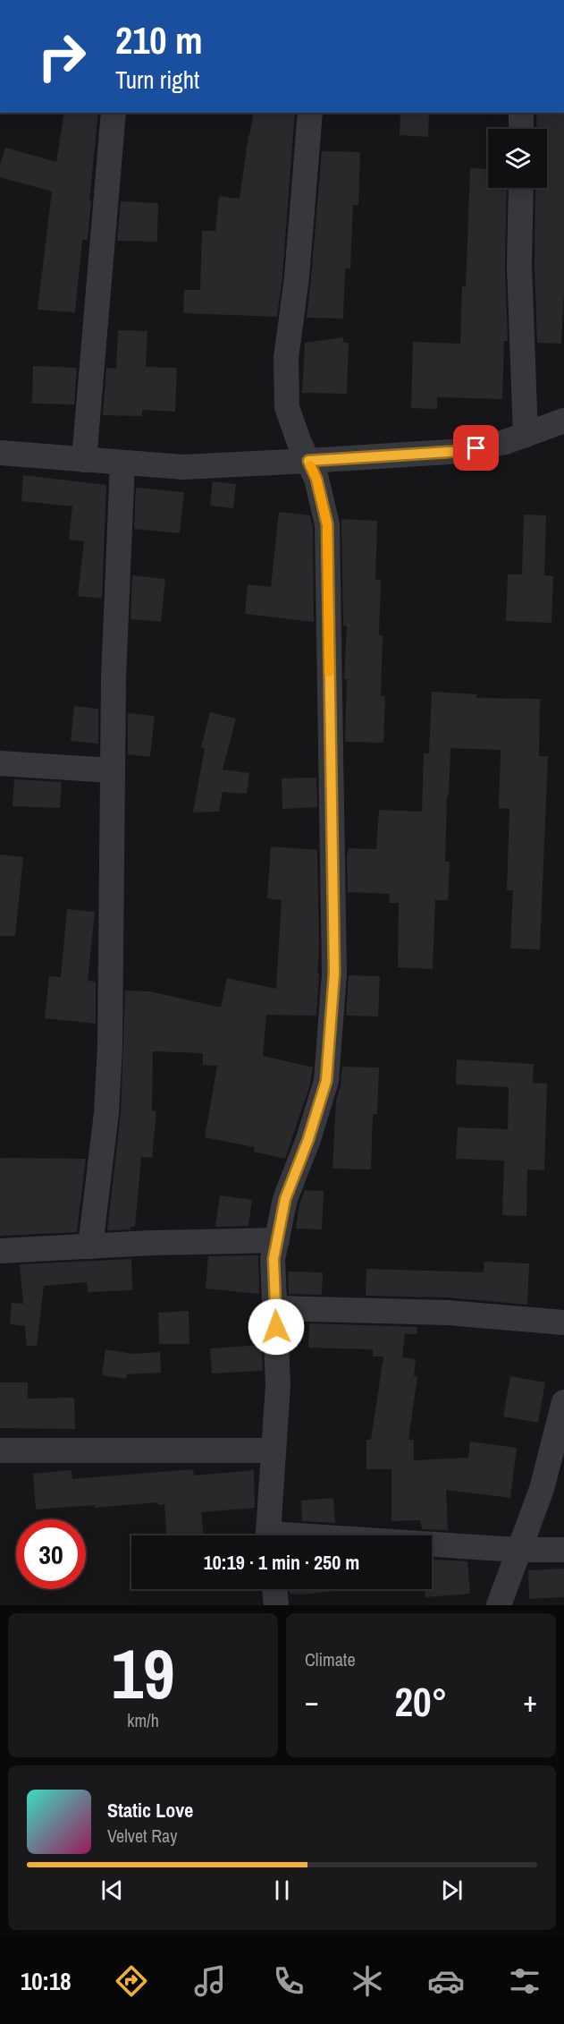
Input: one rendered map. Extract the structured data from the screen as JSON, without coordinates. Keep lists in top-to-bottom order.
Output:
{
  "page": {
    "turn": ["210 m", "Turn right"],
    "limit": "30",
    "trip": "10:19 · 1 min · 250 m",
    "tile": [
      ["19", "km/h"],
      "Climate"
    ],
    "heat": ["−", "20°", "+"],
    "song": ["Static Love", "Velvet Ray"],
    "tabs": "10:18"
  }
}
